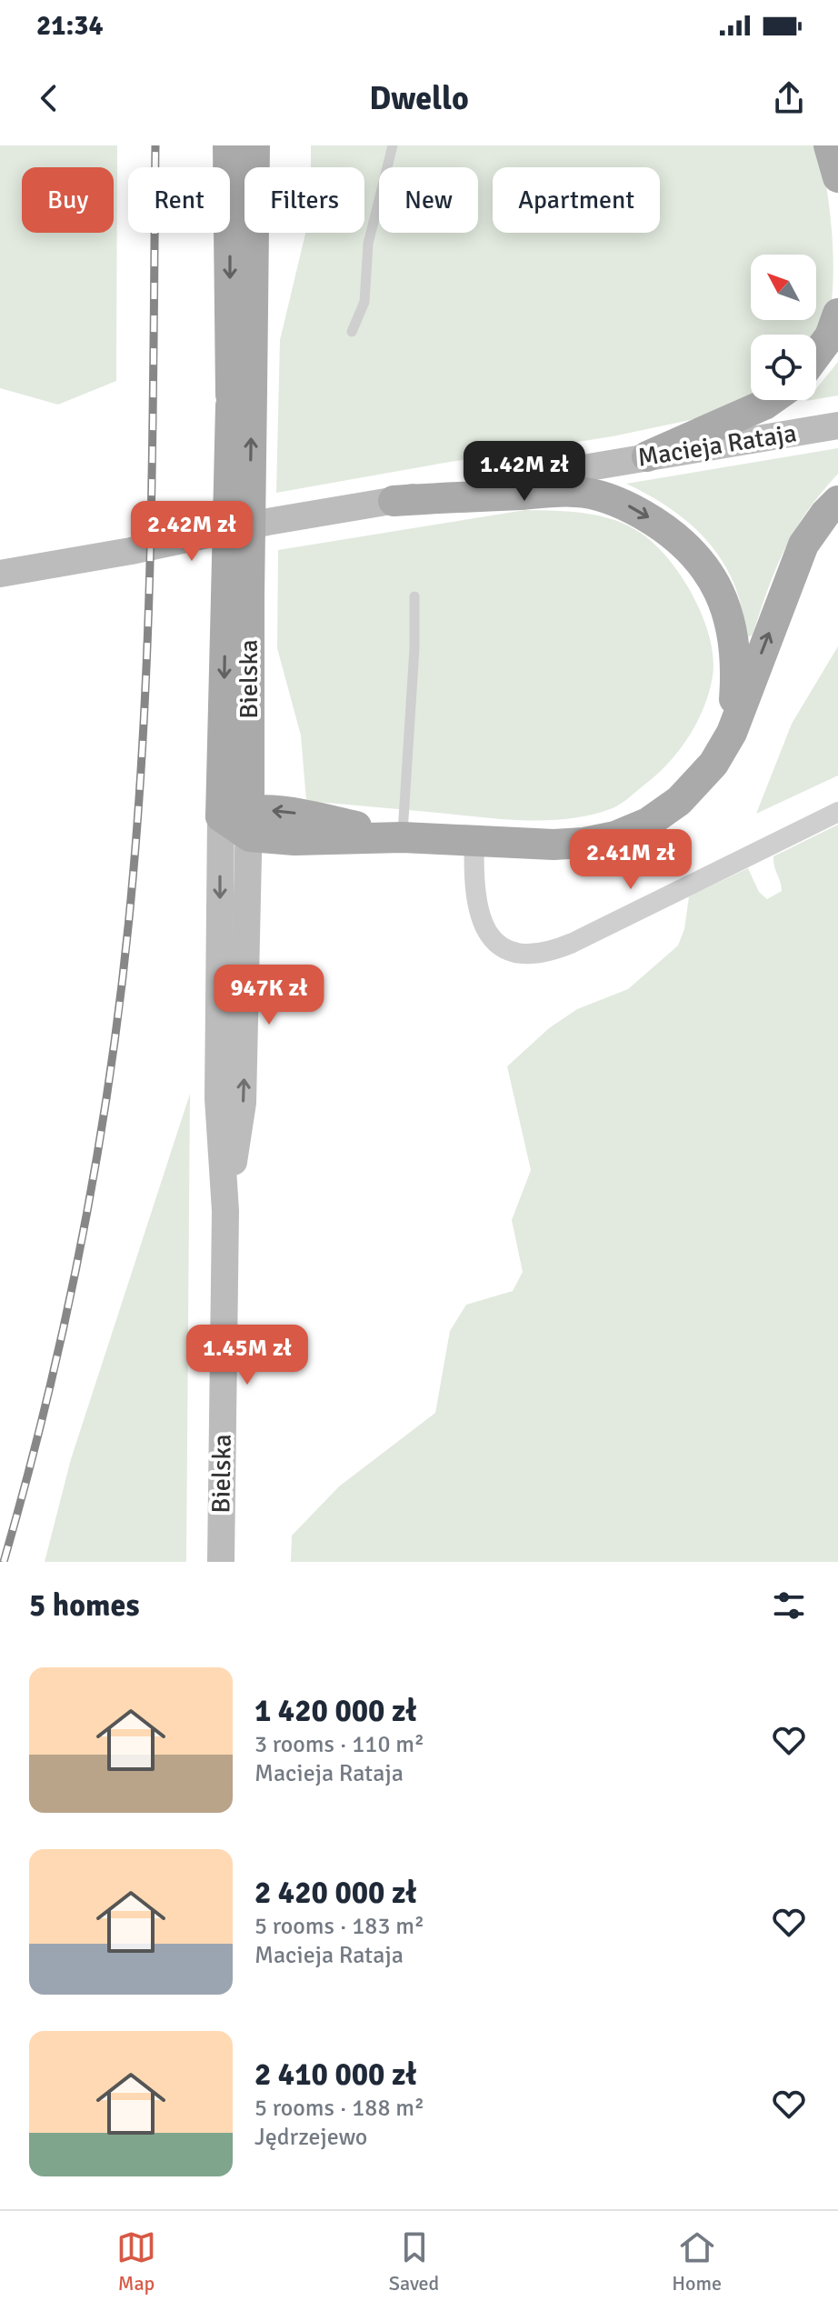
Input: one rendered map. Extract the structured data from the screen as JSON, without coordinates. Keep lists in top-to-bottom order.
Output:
{
  "streets": {
    "main road": ["Macieja Rataja", "Bielska"]
  },
  "north": "top left",
  "page": {
    "status": "21:34",
    "header": "Dwello",
    "chip": [
      "Buy",
      "Rent",
      "Filters",
      "New",
      "Apartment"
    ],
    "price": [
      "1.42M zł",
      "2.42M zł",
      "2.41M zł",
      "947K zł",
      "1.45M zł"
    ],
    "heading": "5 homes",
    "list": [
      {
        "name": "1 420 000 zł",
        "note": "3 rooms · 110 m² · Macieja Rataja"
      },
      {
        "name": "2 420 000 zł",
        "note": "5 rooms · 183 m² · Macieja Rataja"
      },
      {
        "name": "2 410 000 zł",
        "note": "5 rooms · 188 m² · Jędrzejewo"
      }
    ],
    "tabs": ["Map", "Saved", "Home"]
  }
}
